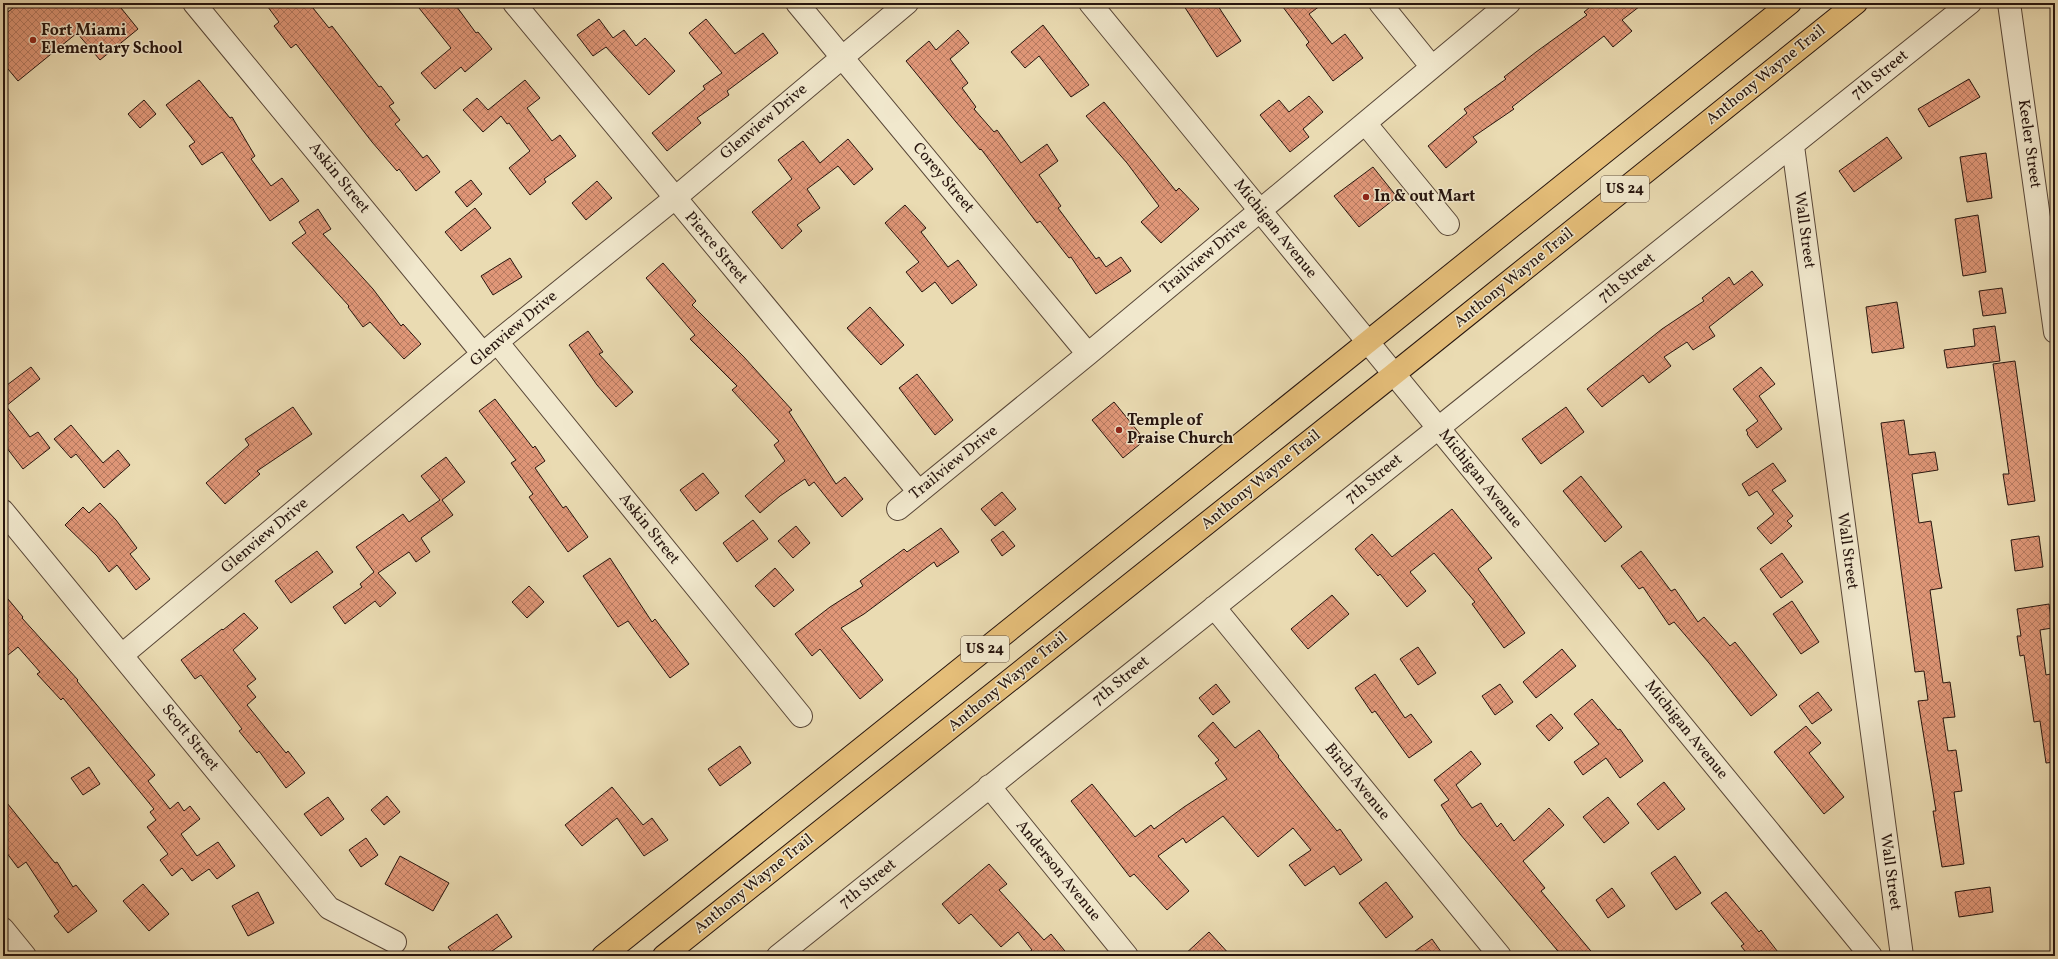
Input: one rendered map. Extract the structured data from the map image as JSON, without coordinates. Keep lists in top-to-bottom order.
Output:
{
  "streets": {
    "highway": ["Anthony Wayne Trail", "US 24"],
    "street": [
      "7th Street",
      "Glenview Drive",
      "Keeler Street",
      "Askin Street",
      "Corey Street",
      "Michigan Avenue",
      "Wall Street",
      "Pierce Street",
      "Trailview Drive",
      "Scott Street",
      "Birch Avenue",
      "Anderson Avenue"
    ]
  },
  "crossings": [
    ["Anthony Wayne Trail", "Michigan Avenue"],
    ["7th Street", "Michigan Avenue"],
    ["7th Street", "Wall Street"],
    ["7th Street", "Birch Avenue"],
    ["7th Street", "Anderson Avenue"],
    ["Glenview Drive", "Askin Street"],
    ["Glenview Drive", "Corey Street"],
    ["Glenview Drive", "Pierce Street"],
    ["Glenview Drive", "Scott Street"],
    ["Corey Street", "Trailview Drive"],
    ["US 24", "Michigan Avenue"],
    ["Michigan Avenue", "Trailview Drive"],
    ["Pierce Street", "Trailview Drive"]
  ],
  "places": ["Fort Miami Elementary School", "In & out Mart", "Temple of Praise Church"]
}
